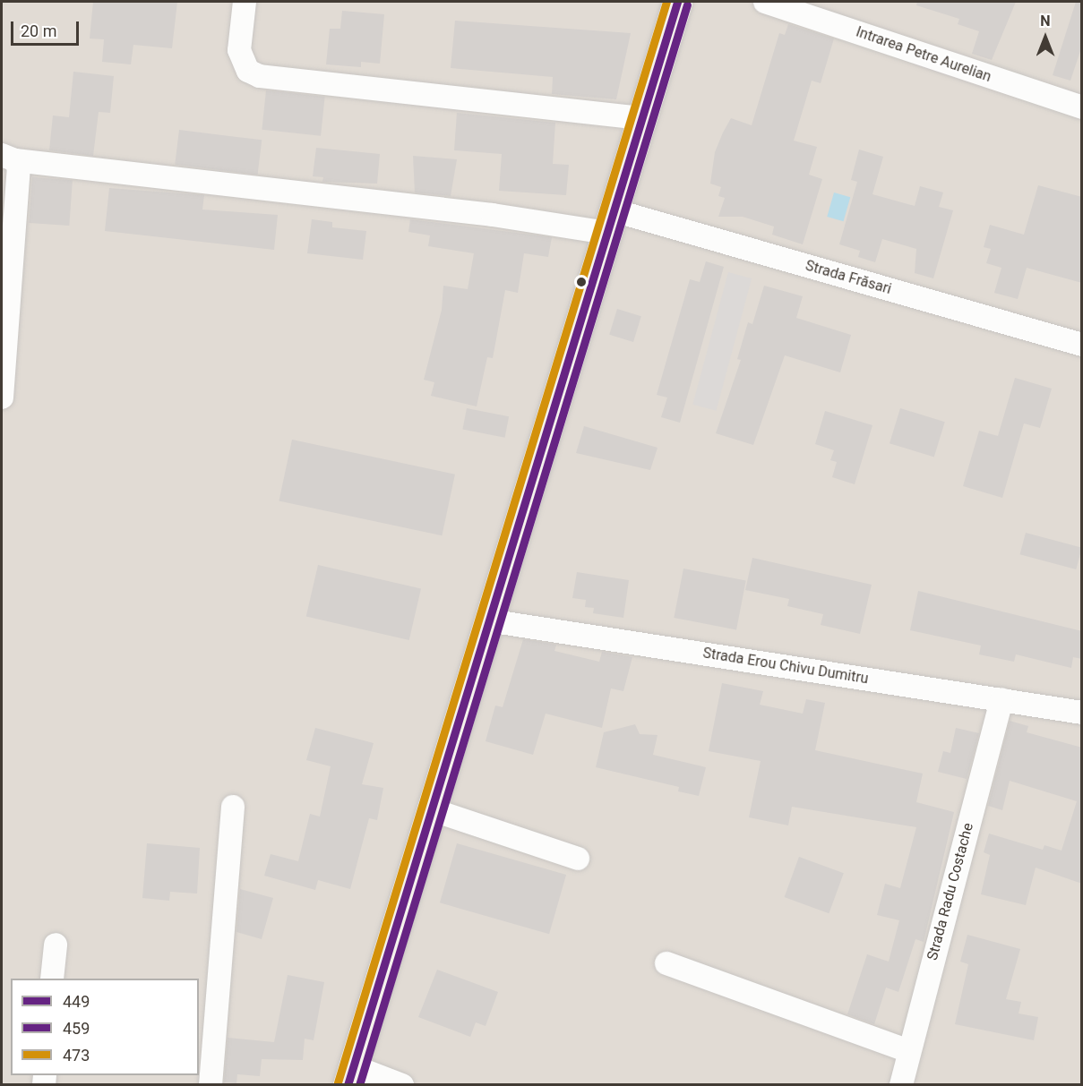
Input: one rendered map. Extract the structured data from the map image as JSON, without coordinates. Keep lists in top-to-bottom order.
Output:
{
  "streets": {
    "street": [
      "Intrarea Petre Aurelian",
      "Strada Frăsari",
      "Strada Erou Chivu Dumitru",
      "Strada Radu Costache"
    ]
  },
  "crossings": [
    ["Strada Erou Chivu Dumitru", "Strada Radu Costache"]
  ],
  "lines": ["transit line 449", "transit line 473", "transit line 459"],
  "legend": ["449", "459", "473"],
  "scale_bar": "20 m",
  "north": "top"
}
